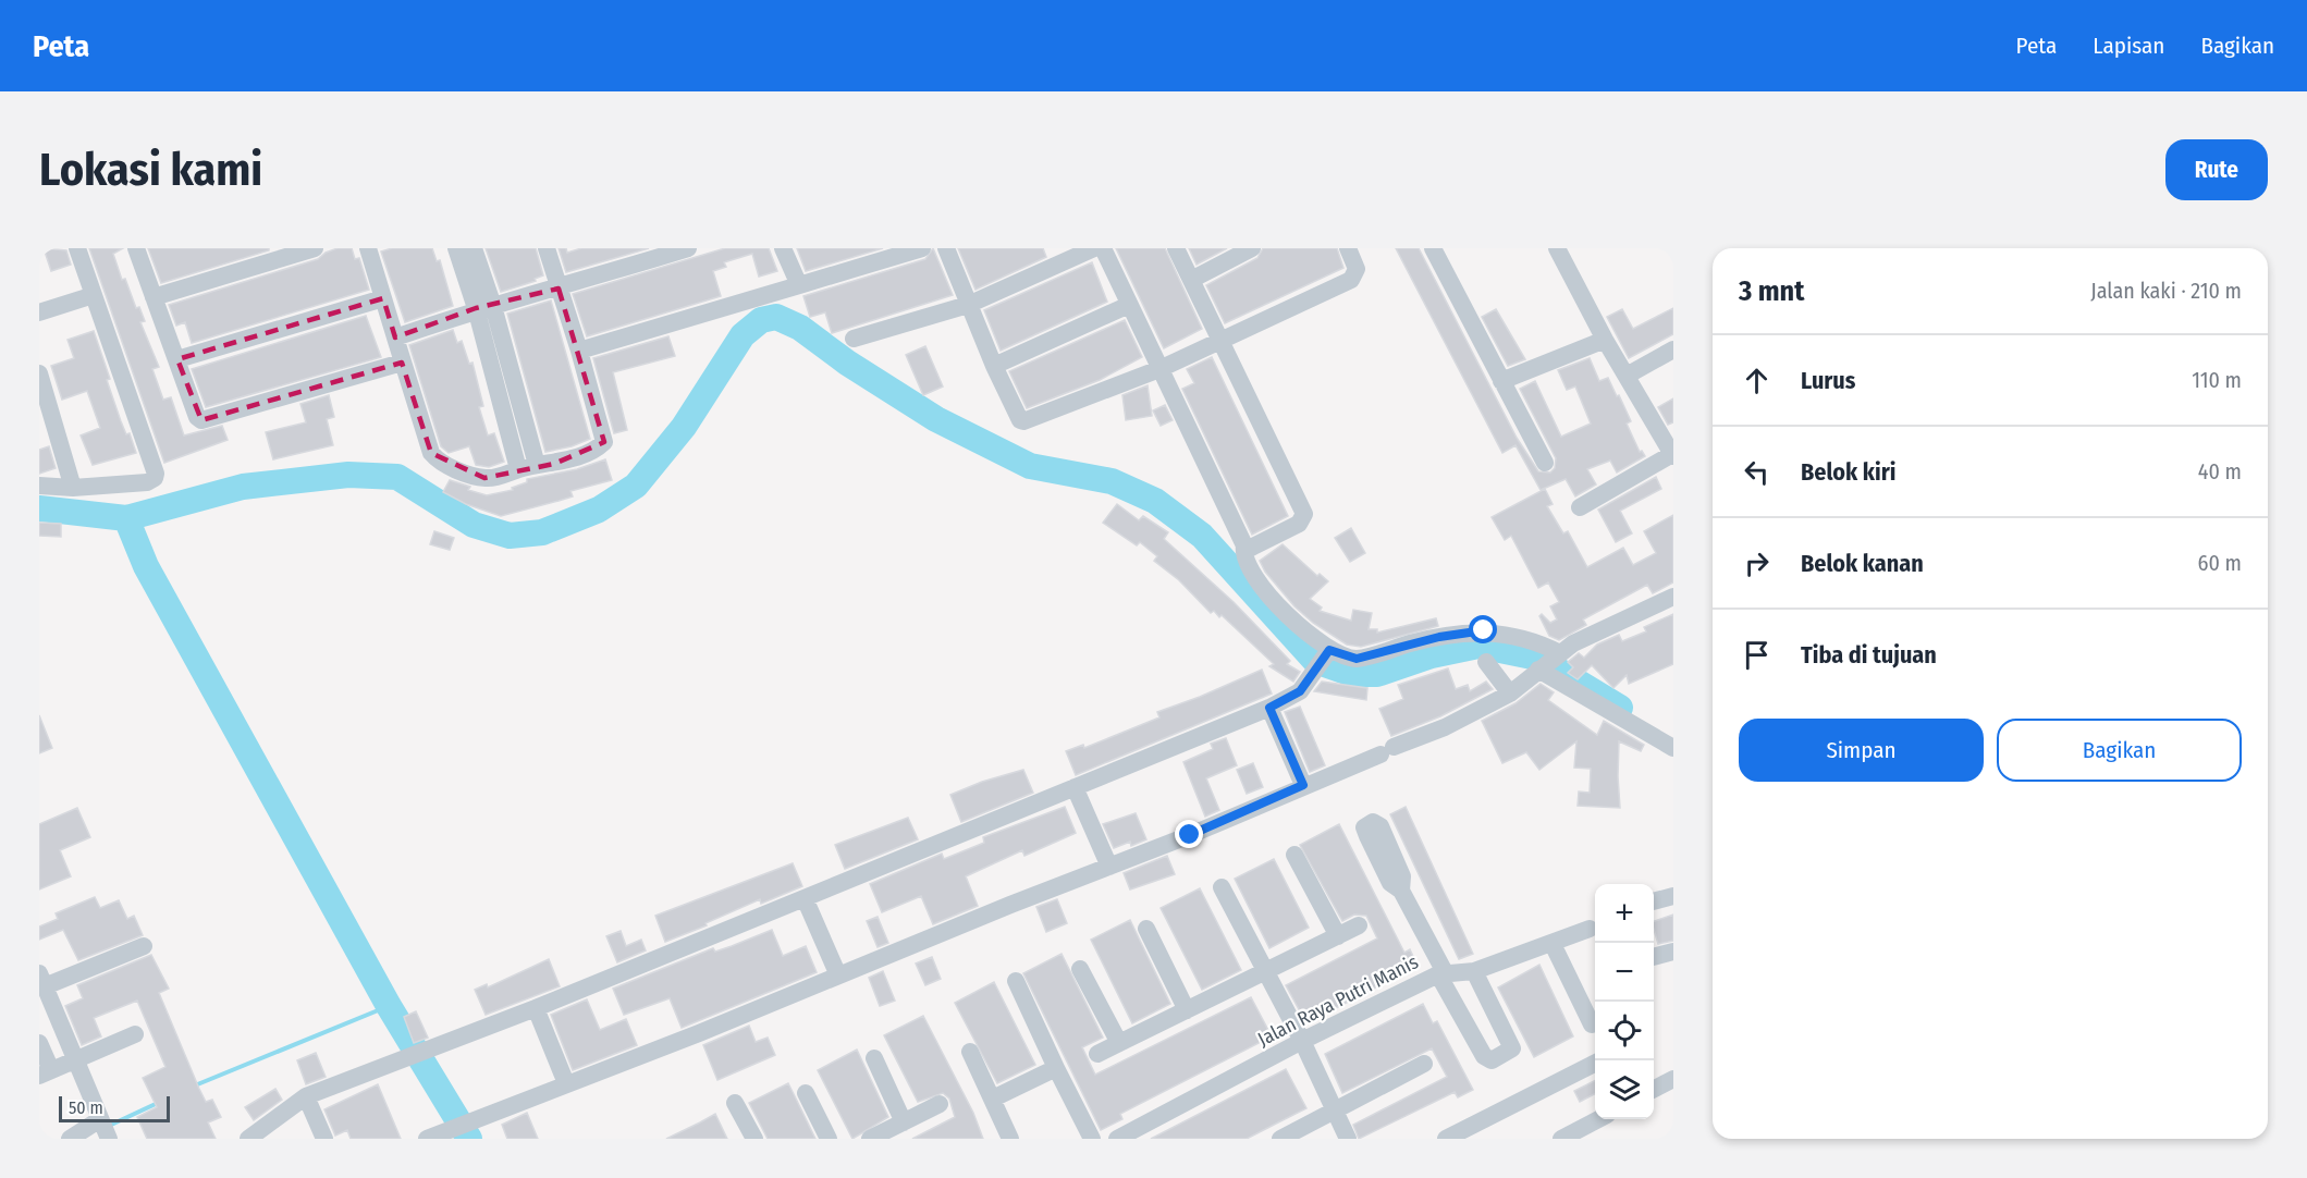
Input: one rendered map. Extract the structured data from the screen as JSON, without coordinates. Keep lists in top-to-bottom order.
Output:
{
  "streets": {
    "street": ["Jalan Raya Putri Manis"]
  },
  "scale_bar": "50 m",
  "page": {
    "header": "Peta",
    "nav": ["Peta", "Lapisan", "Bagikan"],
    "buttons": [
      "Rute",
      ["Simpan", "Bagikan"]
    ],
    "title": "Lokasi kami",
    "heading": ["3 mnt", "Jalan kaki · 210 m"],
    "list": [
      ["Lurus", "110 m"],
      ["Belok kiri", "40 m"],
      ["Belok kanan", "60 m"],
      "Tiba di tujuan"
    ],
    "map_buttons": ["+", "−"],
    "scale": "50 m"
  }
}
